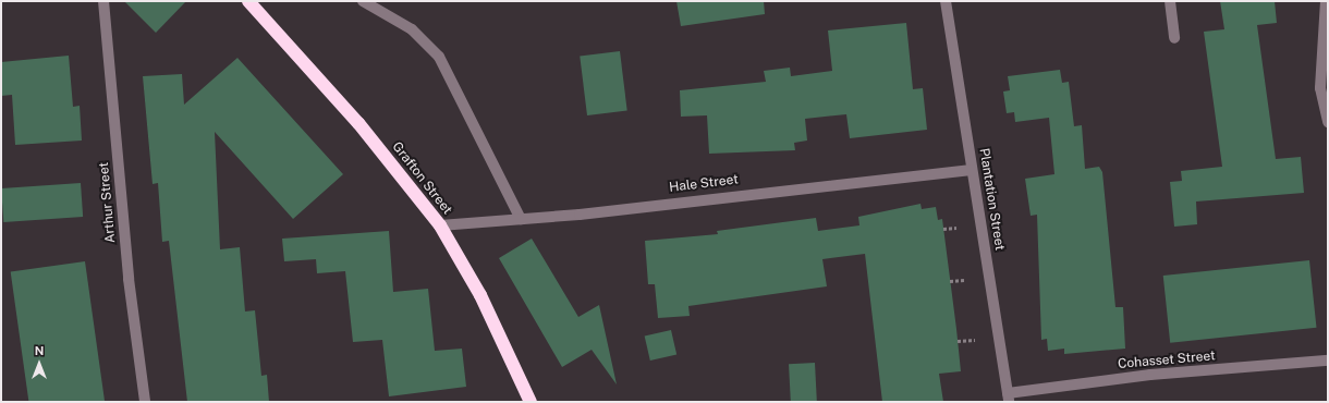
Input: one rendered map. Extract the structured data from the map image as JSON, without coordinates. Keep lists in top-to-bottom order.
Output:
{
  "streets": {
    "highway": ["Grafton Street"],
    "street": [
      "Hale Street",
      "Plantation Street",
      "Arthur Street",
      "Cohasset Street"
    ]
  },
  "crossings": [
    ["Grafton Street", "Hale Street"],
    ["Hale Street", "Plantation Street"],
    ["Plantation Street", "Cohasset Street"]
  ],
  "north": "top"
}
